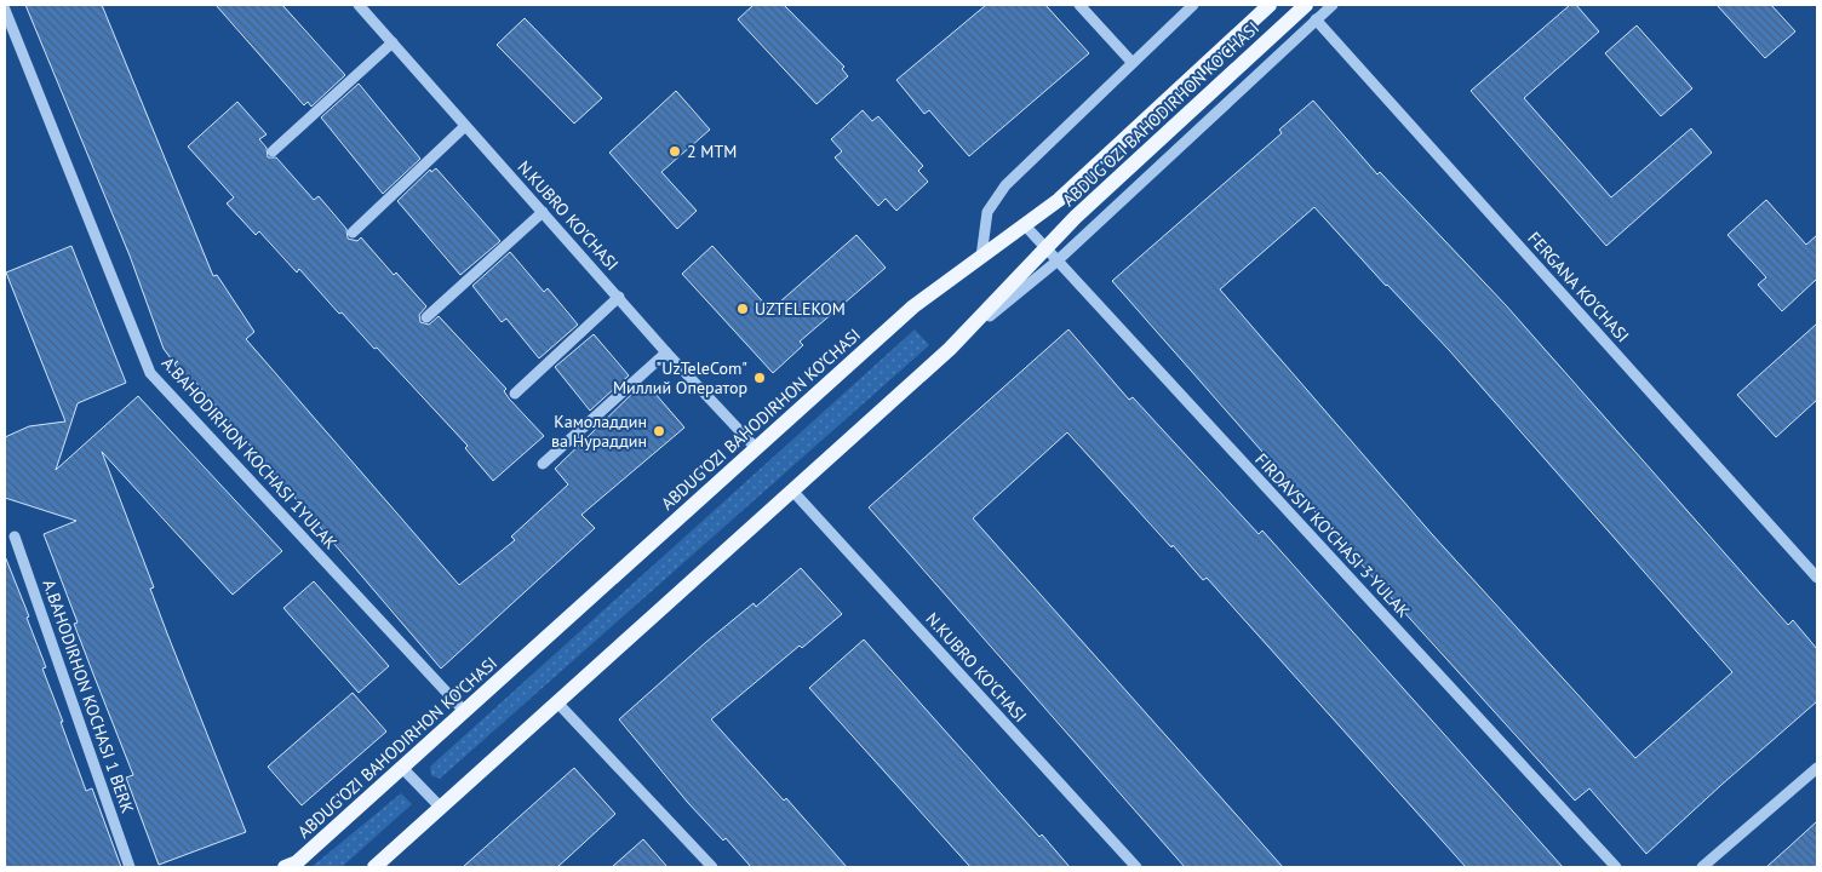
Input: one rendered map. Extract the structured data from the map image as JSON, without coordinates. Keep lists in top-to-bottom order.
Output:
{
  "streets": {
    "main road": ["ABDUG’OZI BAHODIRHON KO’CHASI"],
    "street": [
      "N.KUBRO KO'CHASI",
      "FERGANA KO'CHASI",
      "A.BAHODIRHON KOCHASI 1YULAK",
      "FIRDAVSIY KO'CHASI 3 YULAK",
      "A.BAHODIRHON KOCHASI 1 BERK"
    ]
  },
  "crossings": [
    ["ABDUG’OZI BAHODIRHON KO’CHASI", "N.KUBRO KO'CHASI"],
    ["ABDUG’OZI BAHODIRHON KO’CHASI", "A.BAHODIRHON KOCHASI 1YULAK"],
    ["ABDUG’OZI BAHODIRHON KO’CHASI", "FIRDAVSIY KO'CHASI 3 YULAK"]
  ],
  "places": [
    "2 MTM",
    "UZTELEKOM",
    "\"UzTeleCom\" Миллий Оператор",
    "Камоладдин ва Нураддин"
  ]
}
